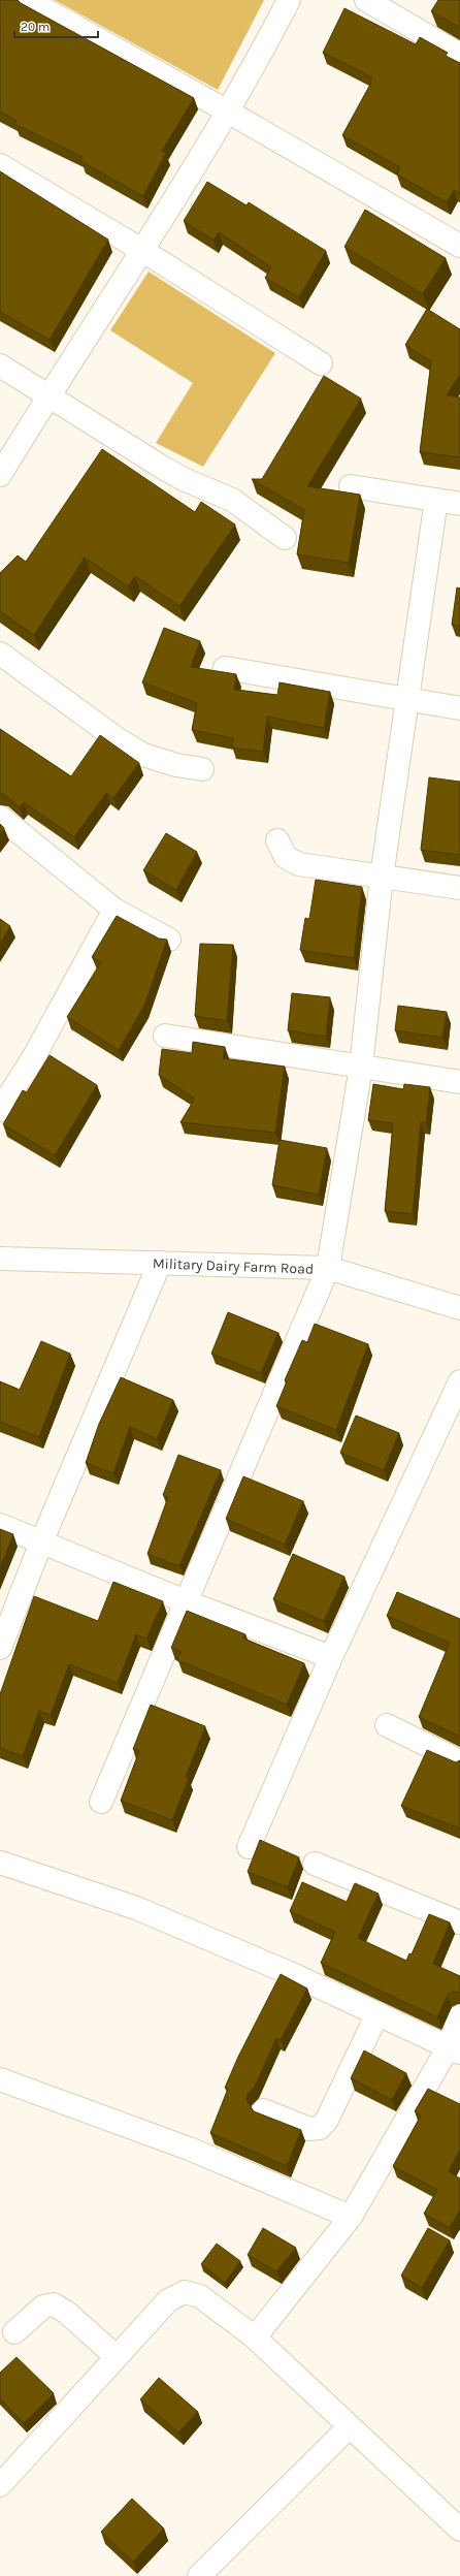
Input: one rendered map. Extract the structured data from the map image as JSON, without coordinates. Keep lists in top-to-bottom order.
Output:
{
  "streets": {
    "street": ["Military Dairy Farm Road"]
  },
  "scale_bar": "20 m"
}
